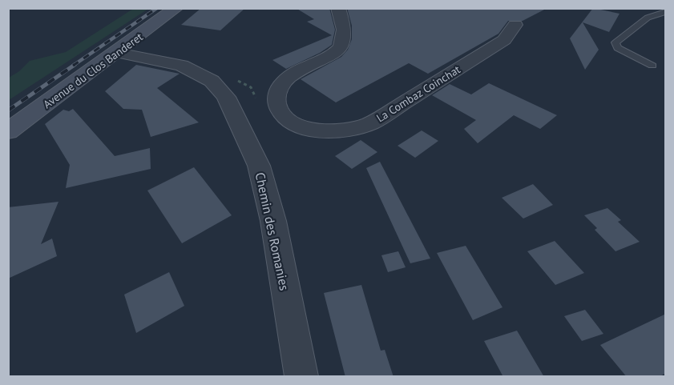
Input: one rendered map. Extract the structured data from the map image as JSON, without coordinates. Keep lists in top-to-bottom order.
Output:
{
  "streets": {
    "main road": ["Avenue du Clos Banderet"],
    "street": ["La Combaz Coinchat", "Chemin des Romanies"]
  },
  "crossings": [
    ["Avenue du Clos Banderet", "Chemin des Romanies"]
  ]
}
